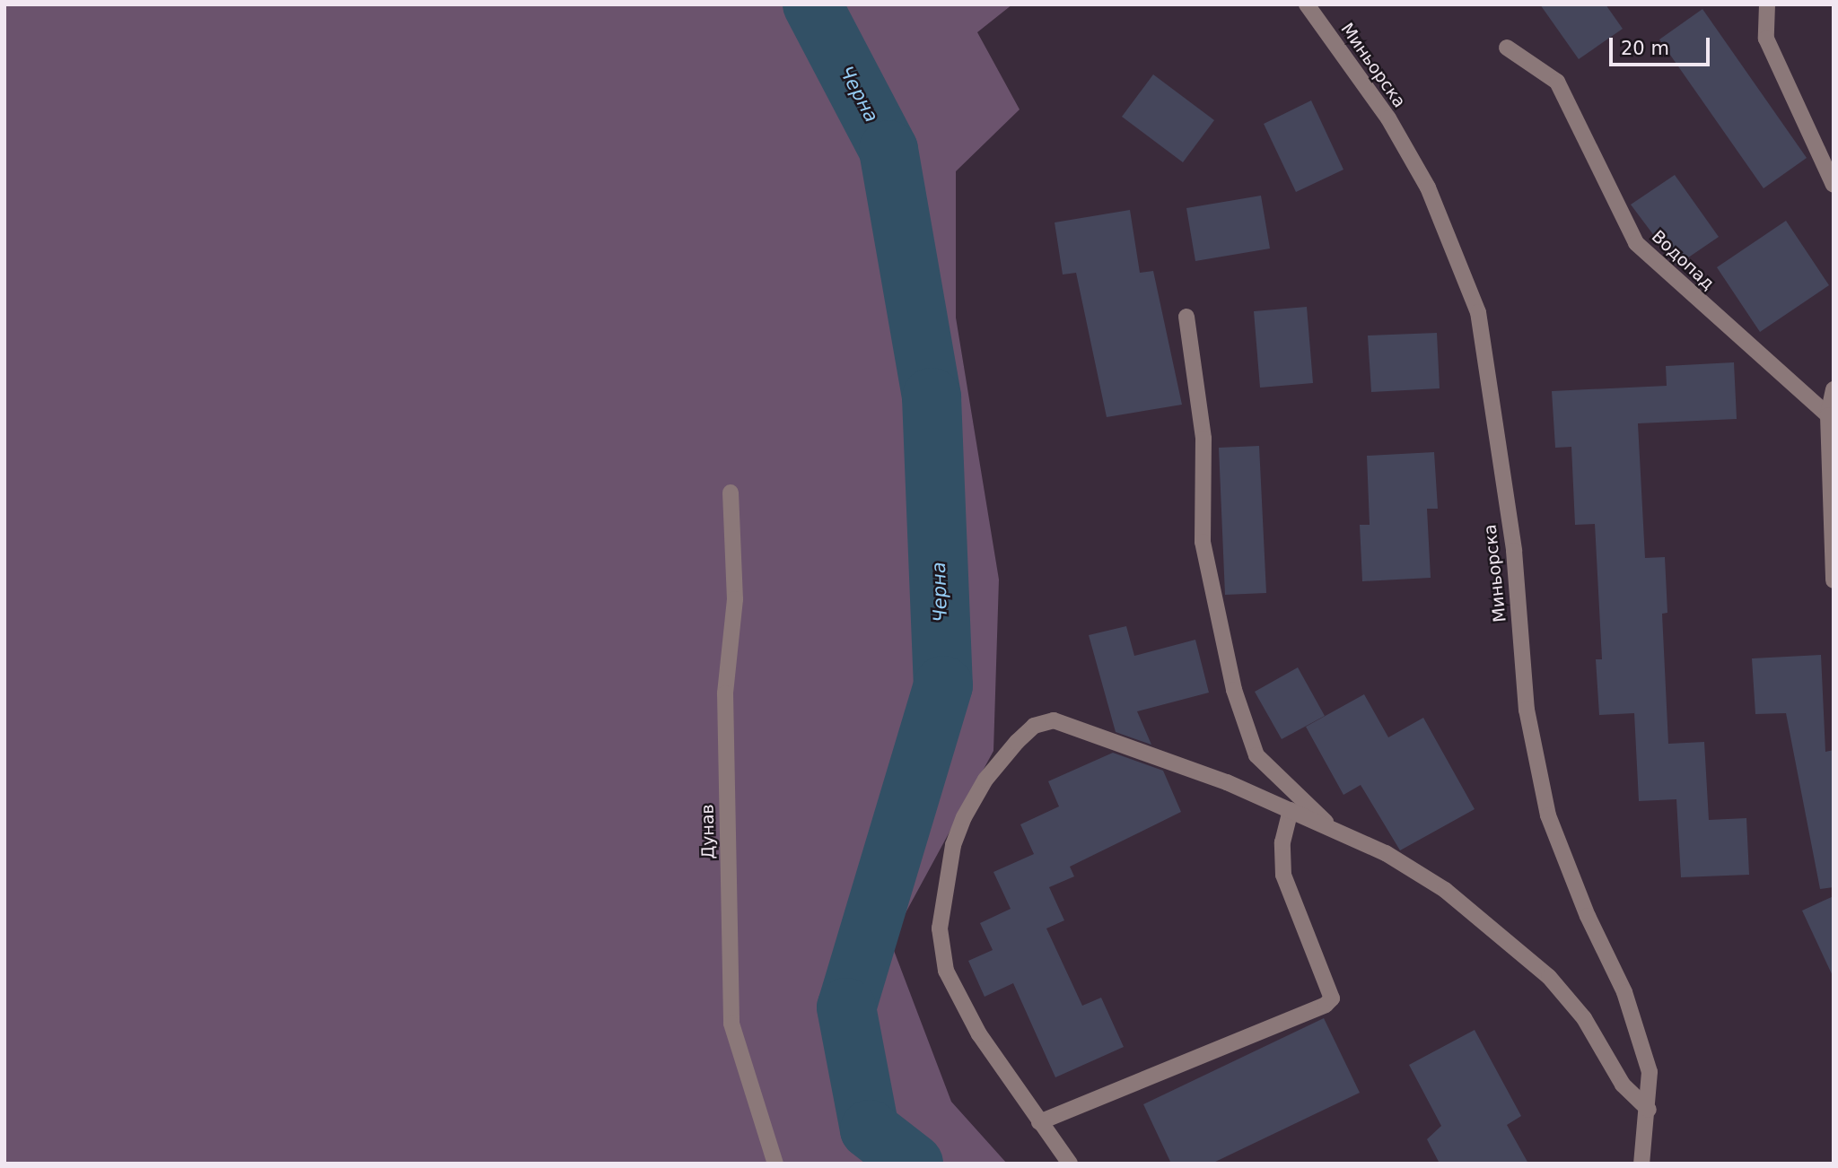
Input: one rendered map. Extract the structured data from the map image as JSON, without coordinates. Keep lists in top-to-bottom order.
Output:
{
  "streets": {
    "street": ["Миньорска", "Водопад", "Дунав"]
  },
  "water": ["Черна"],
  "scale_bar": "20 m"
}
